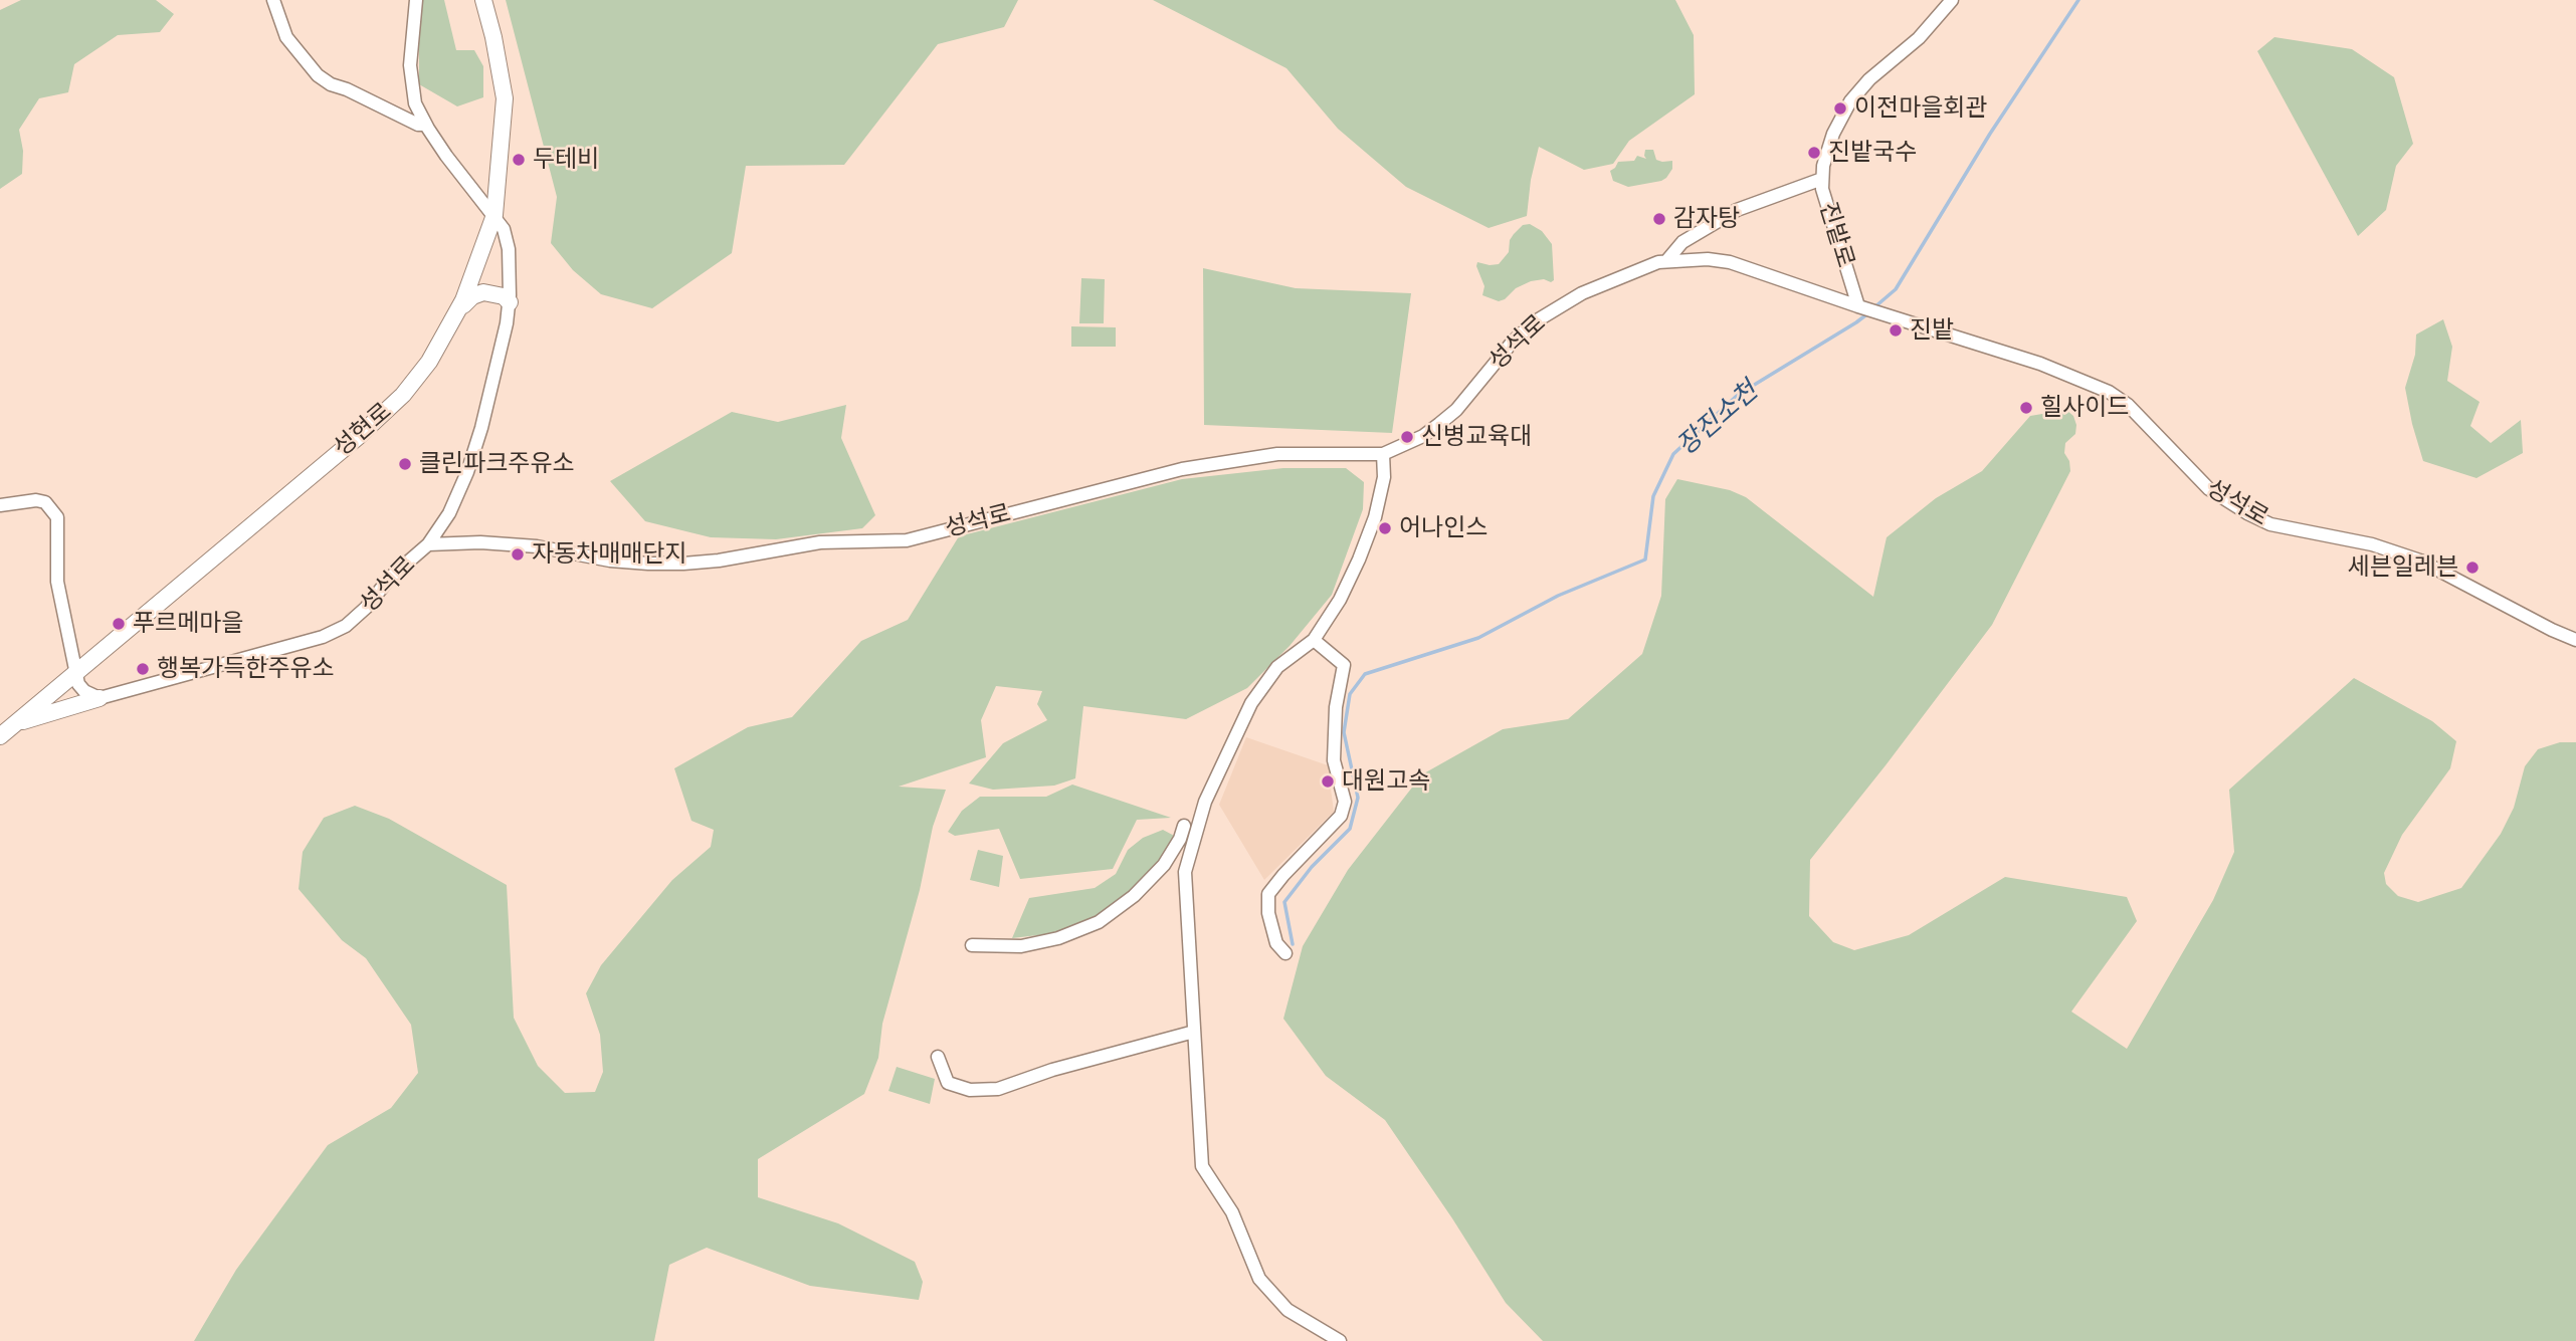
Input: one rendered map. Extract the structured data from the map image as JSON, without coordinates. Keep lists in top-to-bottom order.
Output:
{
  "streets": {
    "main road": ["성현로"],
    "street": ["진밭로", "성석로"]
  },
  "crossings": [
    ["진밭로", "성석로"]
  ],
  "water": ["장진소천"],
  "places": [
    "이전마을회관",
    "진밭국수",
    "두테비",
    "감자탕",
    "진밭",
    "힐사이드",
    "신병교육대",
    "클린파크주유소",
    "어나인스",
    "자동차매매단지",
    "세븐일레븐",
    "푸르메마을",
    "행복가득한주유소",
    "대원고속"
  ]
}
